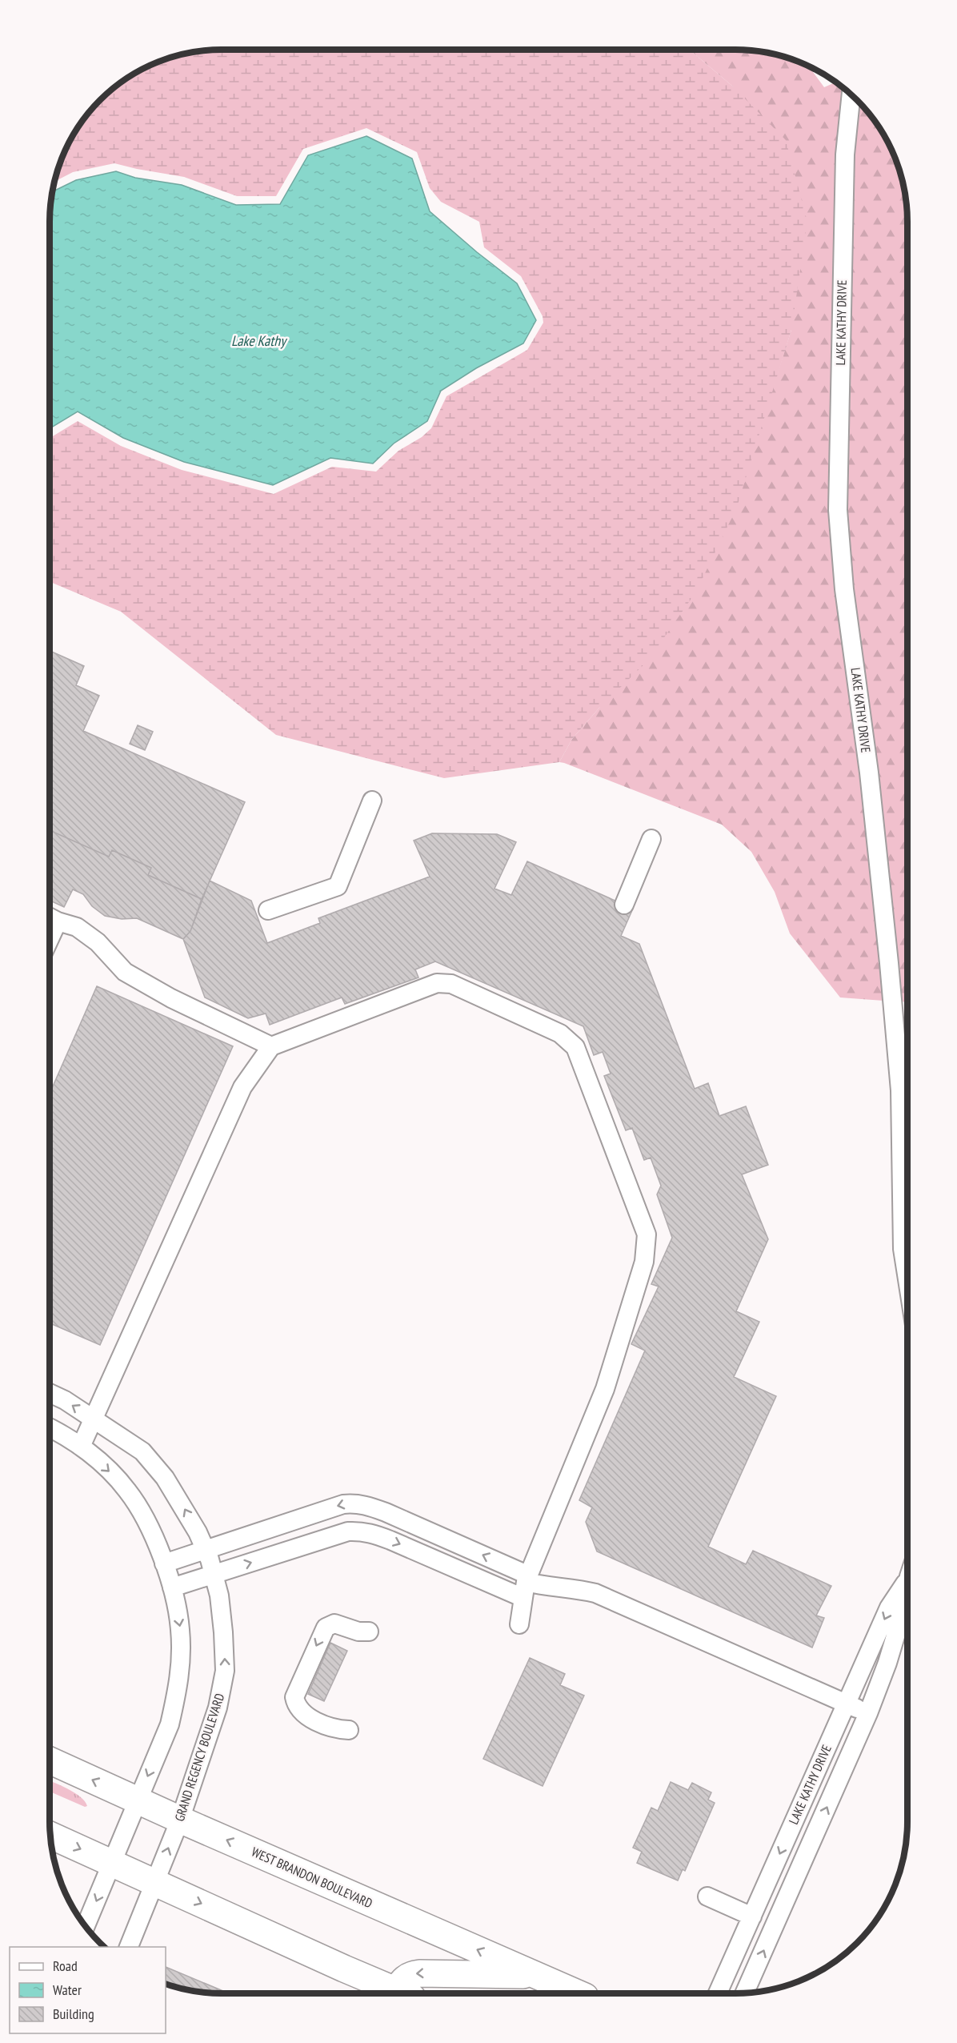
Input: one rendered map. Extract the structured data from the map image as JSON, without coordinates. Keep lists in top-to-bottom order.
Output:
{
  "streets": {
    "highway": ["WEST BRANDON BOULEVARD"],
    "street": ["LAKE KATHY DRIVE", "GRAND REGENCY BOULEVARD"]
  },
  "crossings": [
    ["GRAND REGENCY BOULEVARD", "WEST BRANDON BOULEVARD"]
  ],
  "water": ["Lake Kathy"],
  "legend": ["Road", "Water", "Building"]
}
